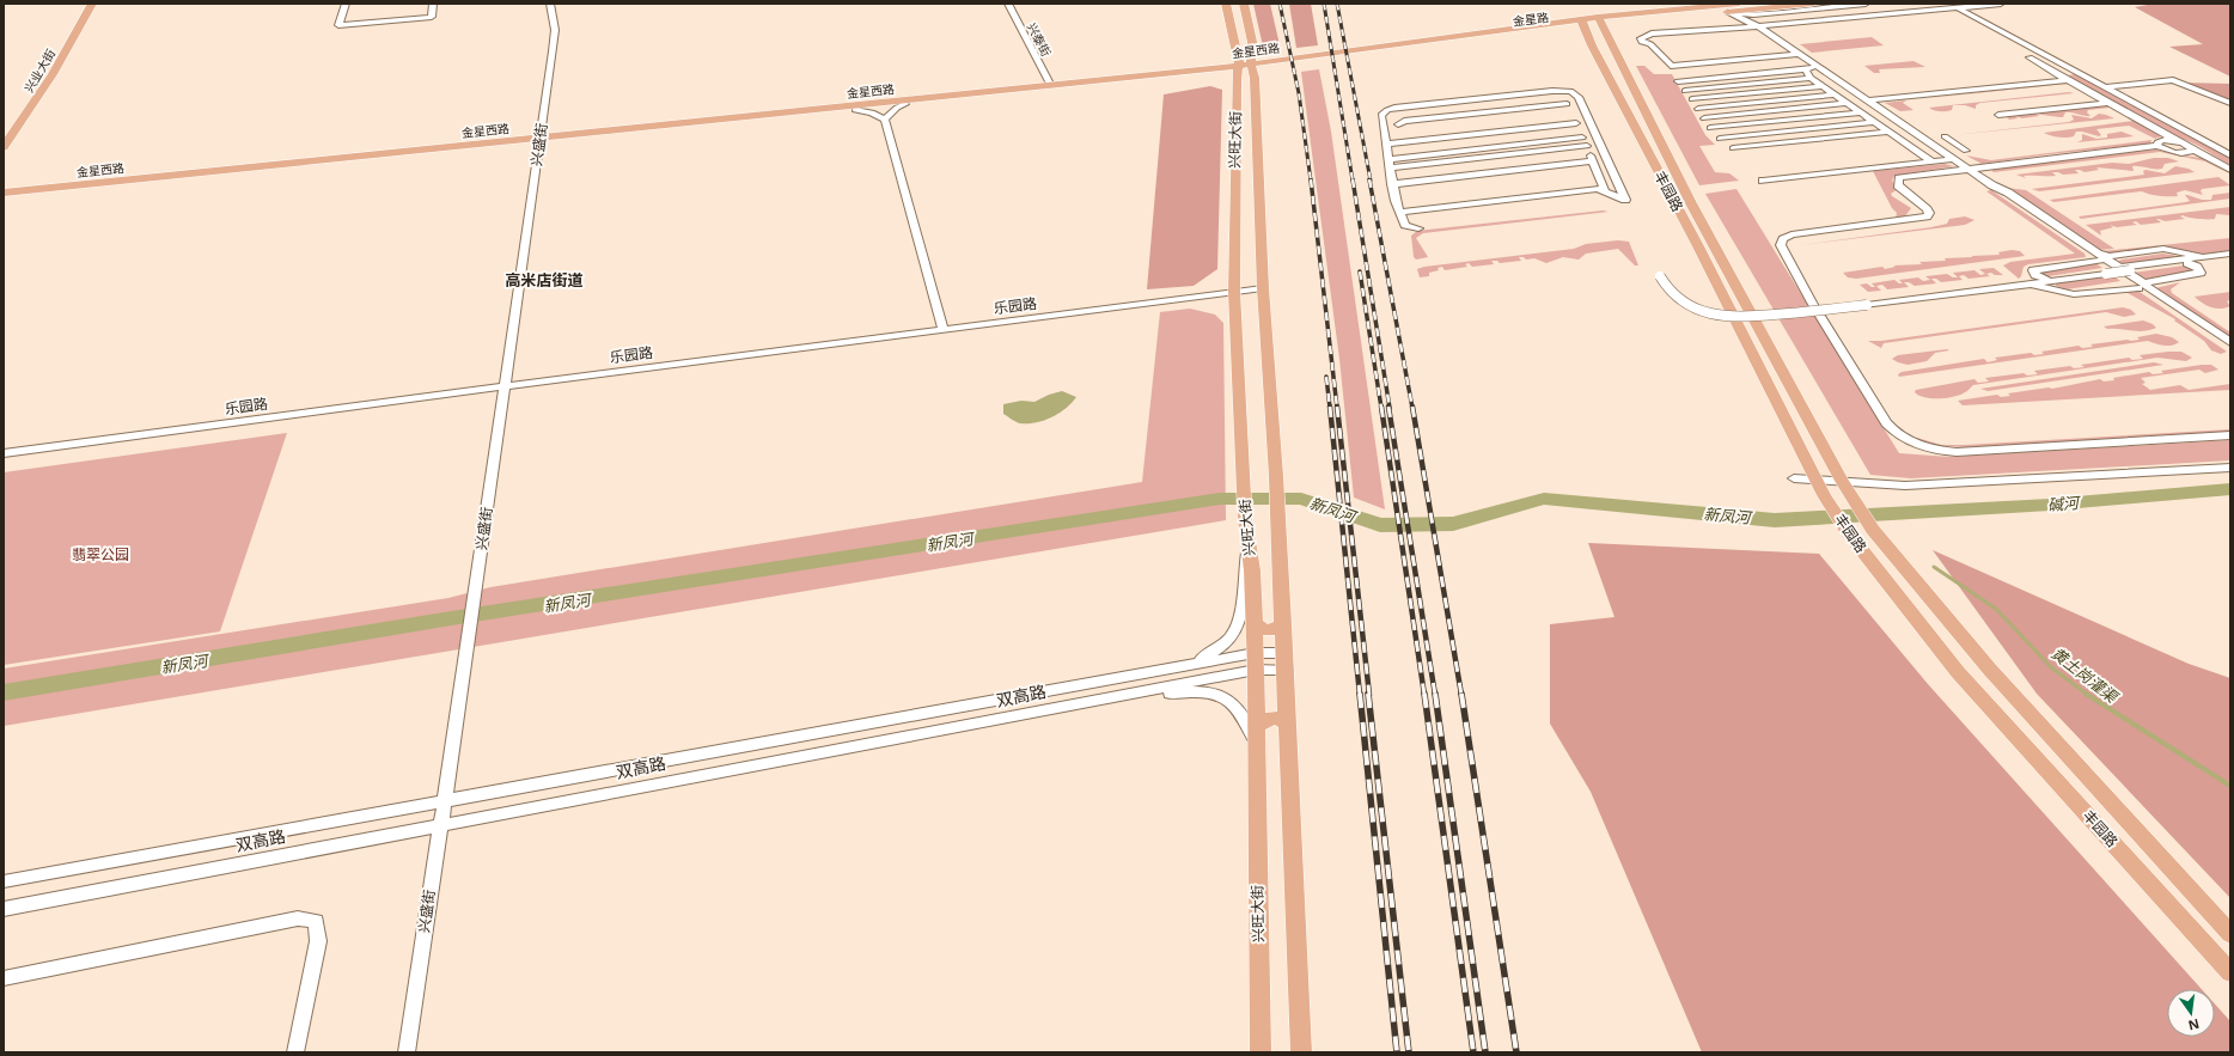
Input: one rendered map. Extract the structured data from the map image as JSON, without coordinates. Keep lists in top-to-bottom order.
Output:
{
  "streets": {
    "main road": [
      "金星路",
      "金星西路",
      "兴业大街",
      "兴旺大街",
      "丰园路"
    ],
    "street": [
      "兴泰街",
      "兴盛街",
      "乐园路",
      "双高路"
    ]
  },
  "crossings": [
    ["金星路", "金星西路"],
    ["金星路", "兴旺大街"],
    ["金星路", "丰园路"],
    ["兴泰街", "金星西路"],
    ["金星西路", "兴旺大街"],
    ["金星西路", "兴盛街"],
    ["金星西路", "丰园路"],
    ["兴旺大街", "乐园路"],
    ["兴旺大街", "双高路"],
    ["兴盛街", "乐园路"],
    ["兴盛街", "双高路"]
  ],
  "districts": ["高米店街道"],
  "water": ["碱河", "新凤河", "黄土岗灌渠"],
  "parks": ["翡翠公园"],
  "north": "bottom"
}
